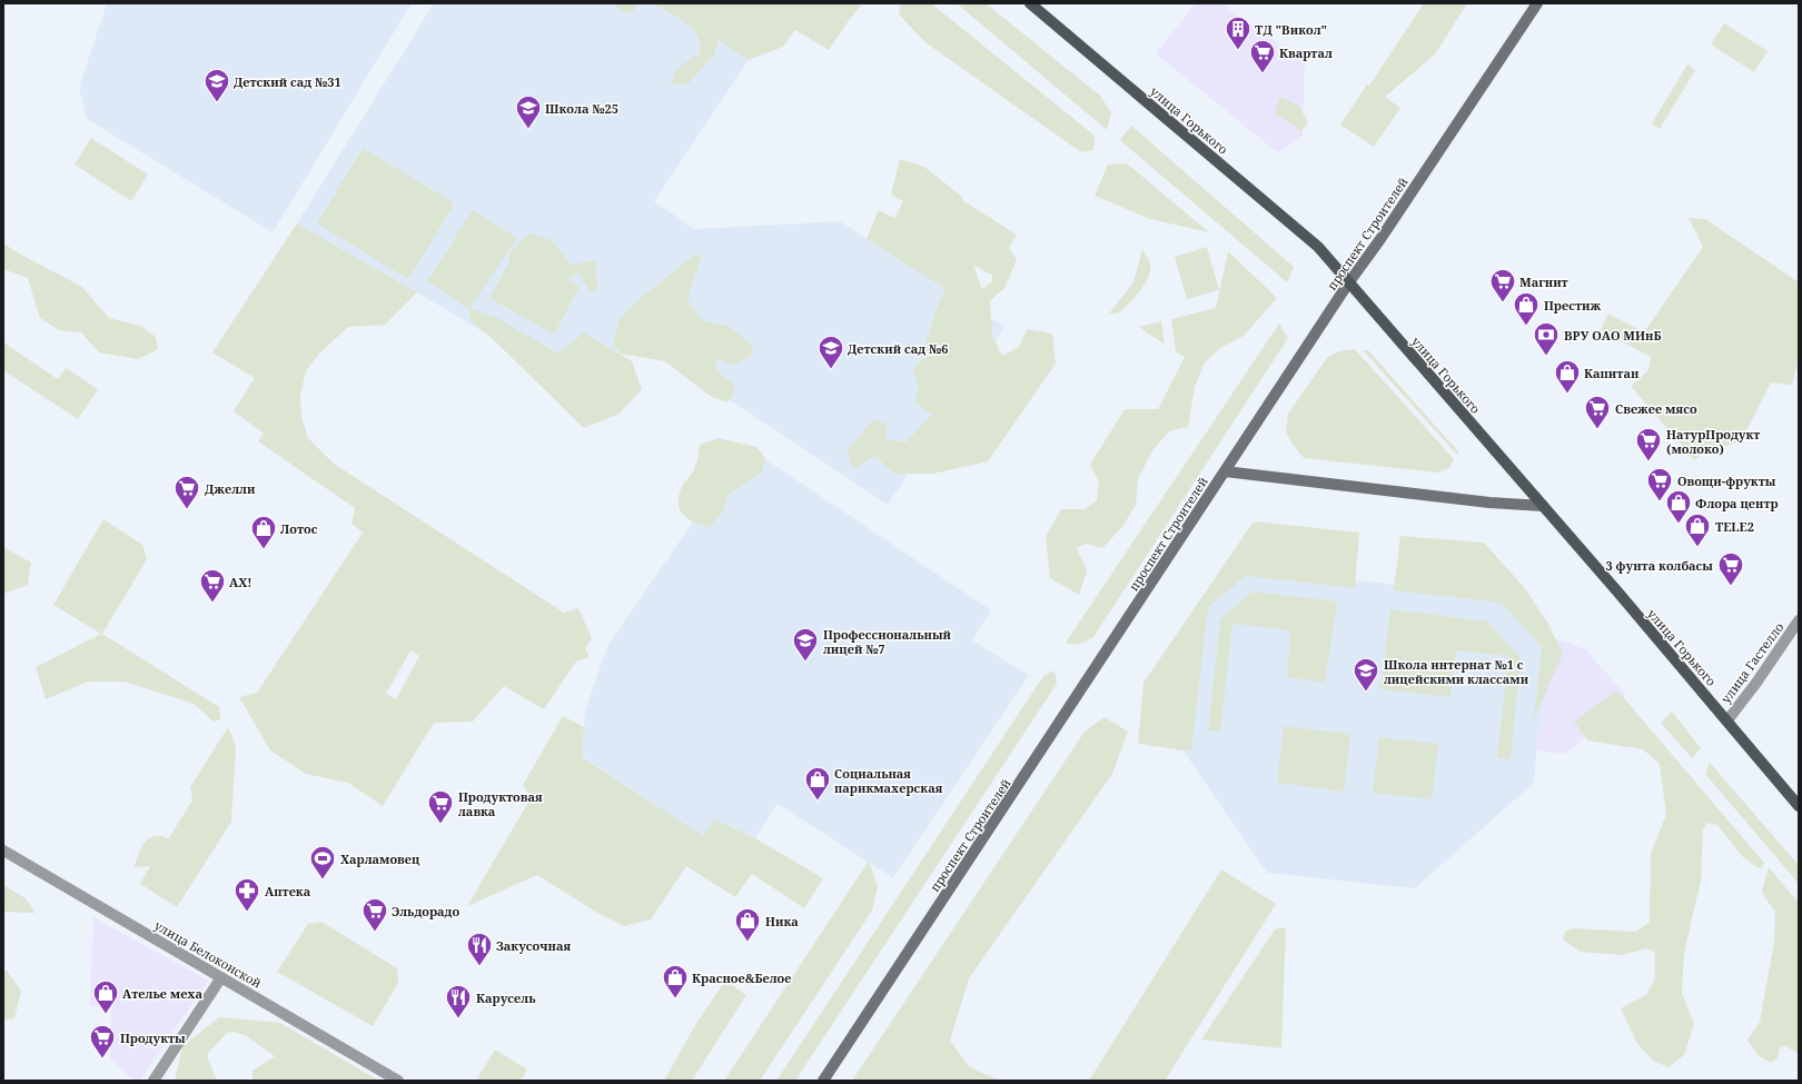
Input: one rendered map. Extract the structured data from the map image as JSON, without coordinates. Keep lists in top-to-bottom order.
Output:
{
  "streets": {
    "main road": ["улица Горького", "проспект Строителей"],
    "street": ["улица Гастелло", "улица Белоконской"]
  },
  "crossings": [
    ["улица Горького", "проспект Строителей"],
    ["улица Горького", "улица Гастелло"]
  ],
  "places": {
    "building": ["ТД \"Викол\""],
    "supermarket": [
      "Квартал",
      "Магнит",
      "Свежее мясо",
      "НатурПродукт (молоко)",
      "Овощи-фрукты",
      "Джелли",
      "3 фунта колбасы",
      "АХ!",
      "Продуктовая лавка",
      "Эльдорадо",
      "Продукты"
    ],
    "school or university": [
      "Детский сад №31",
      "Школа №25",
      "Детский сад №6",
      "Профессиональный лицей №7",
      "Школа интернат №1 с лицейскими классами"
    ],
    "shop": [
      "Престиж",
      "Капитан",
      "Флора центр",
      "TELE2",
      "Лотос",
      "Социальная парикмахерская",
      "Ника",
      "Красное&Белое",
      "Ателье меха"
    ],
    "bank": ["ВРУ ОАО МИнБ"],
    "sports": ["Харламовец"],
    "pharmacy": ["Аптека"],
    "restaurant": ["Закусочная", "Карусель"]
  }
}
